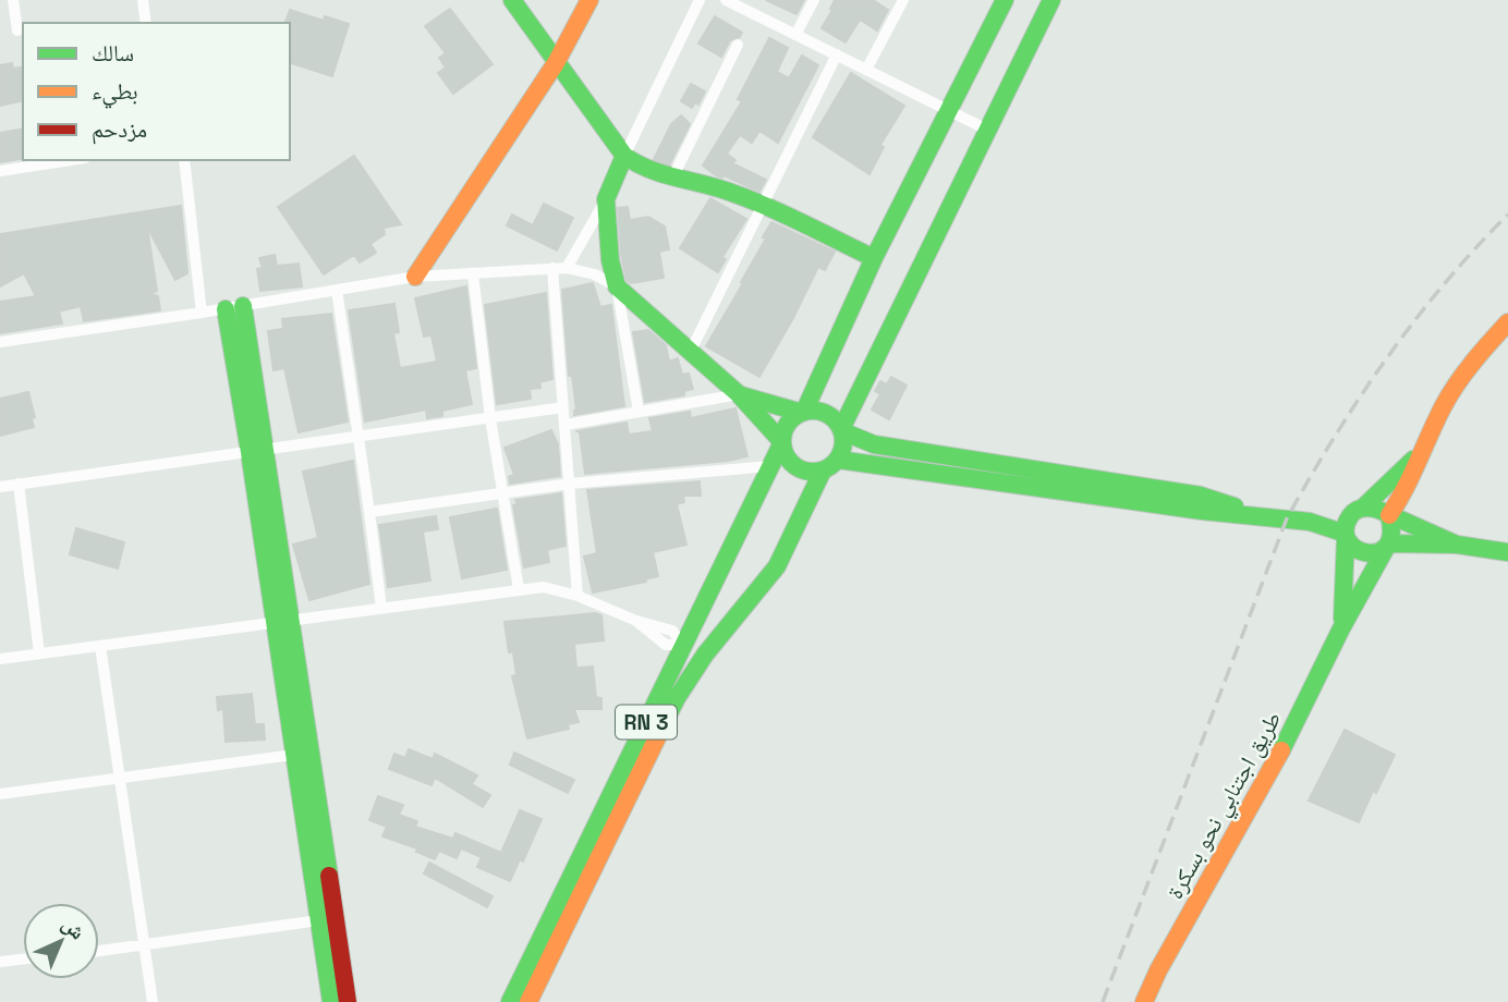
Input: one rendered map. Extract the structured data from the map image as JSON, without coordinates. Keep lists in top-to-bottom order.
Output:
{
  "streets": {
    "street": ["RN 3", "طريق اجتنابي نحو بسكرة"]
  },
  "legend": ["سالك", "بطيء", "مزدحم"],
  "north": "top right"
}
